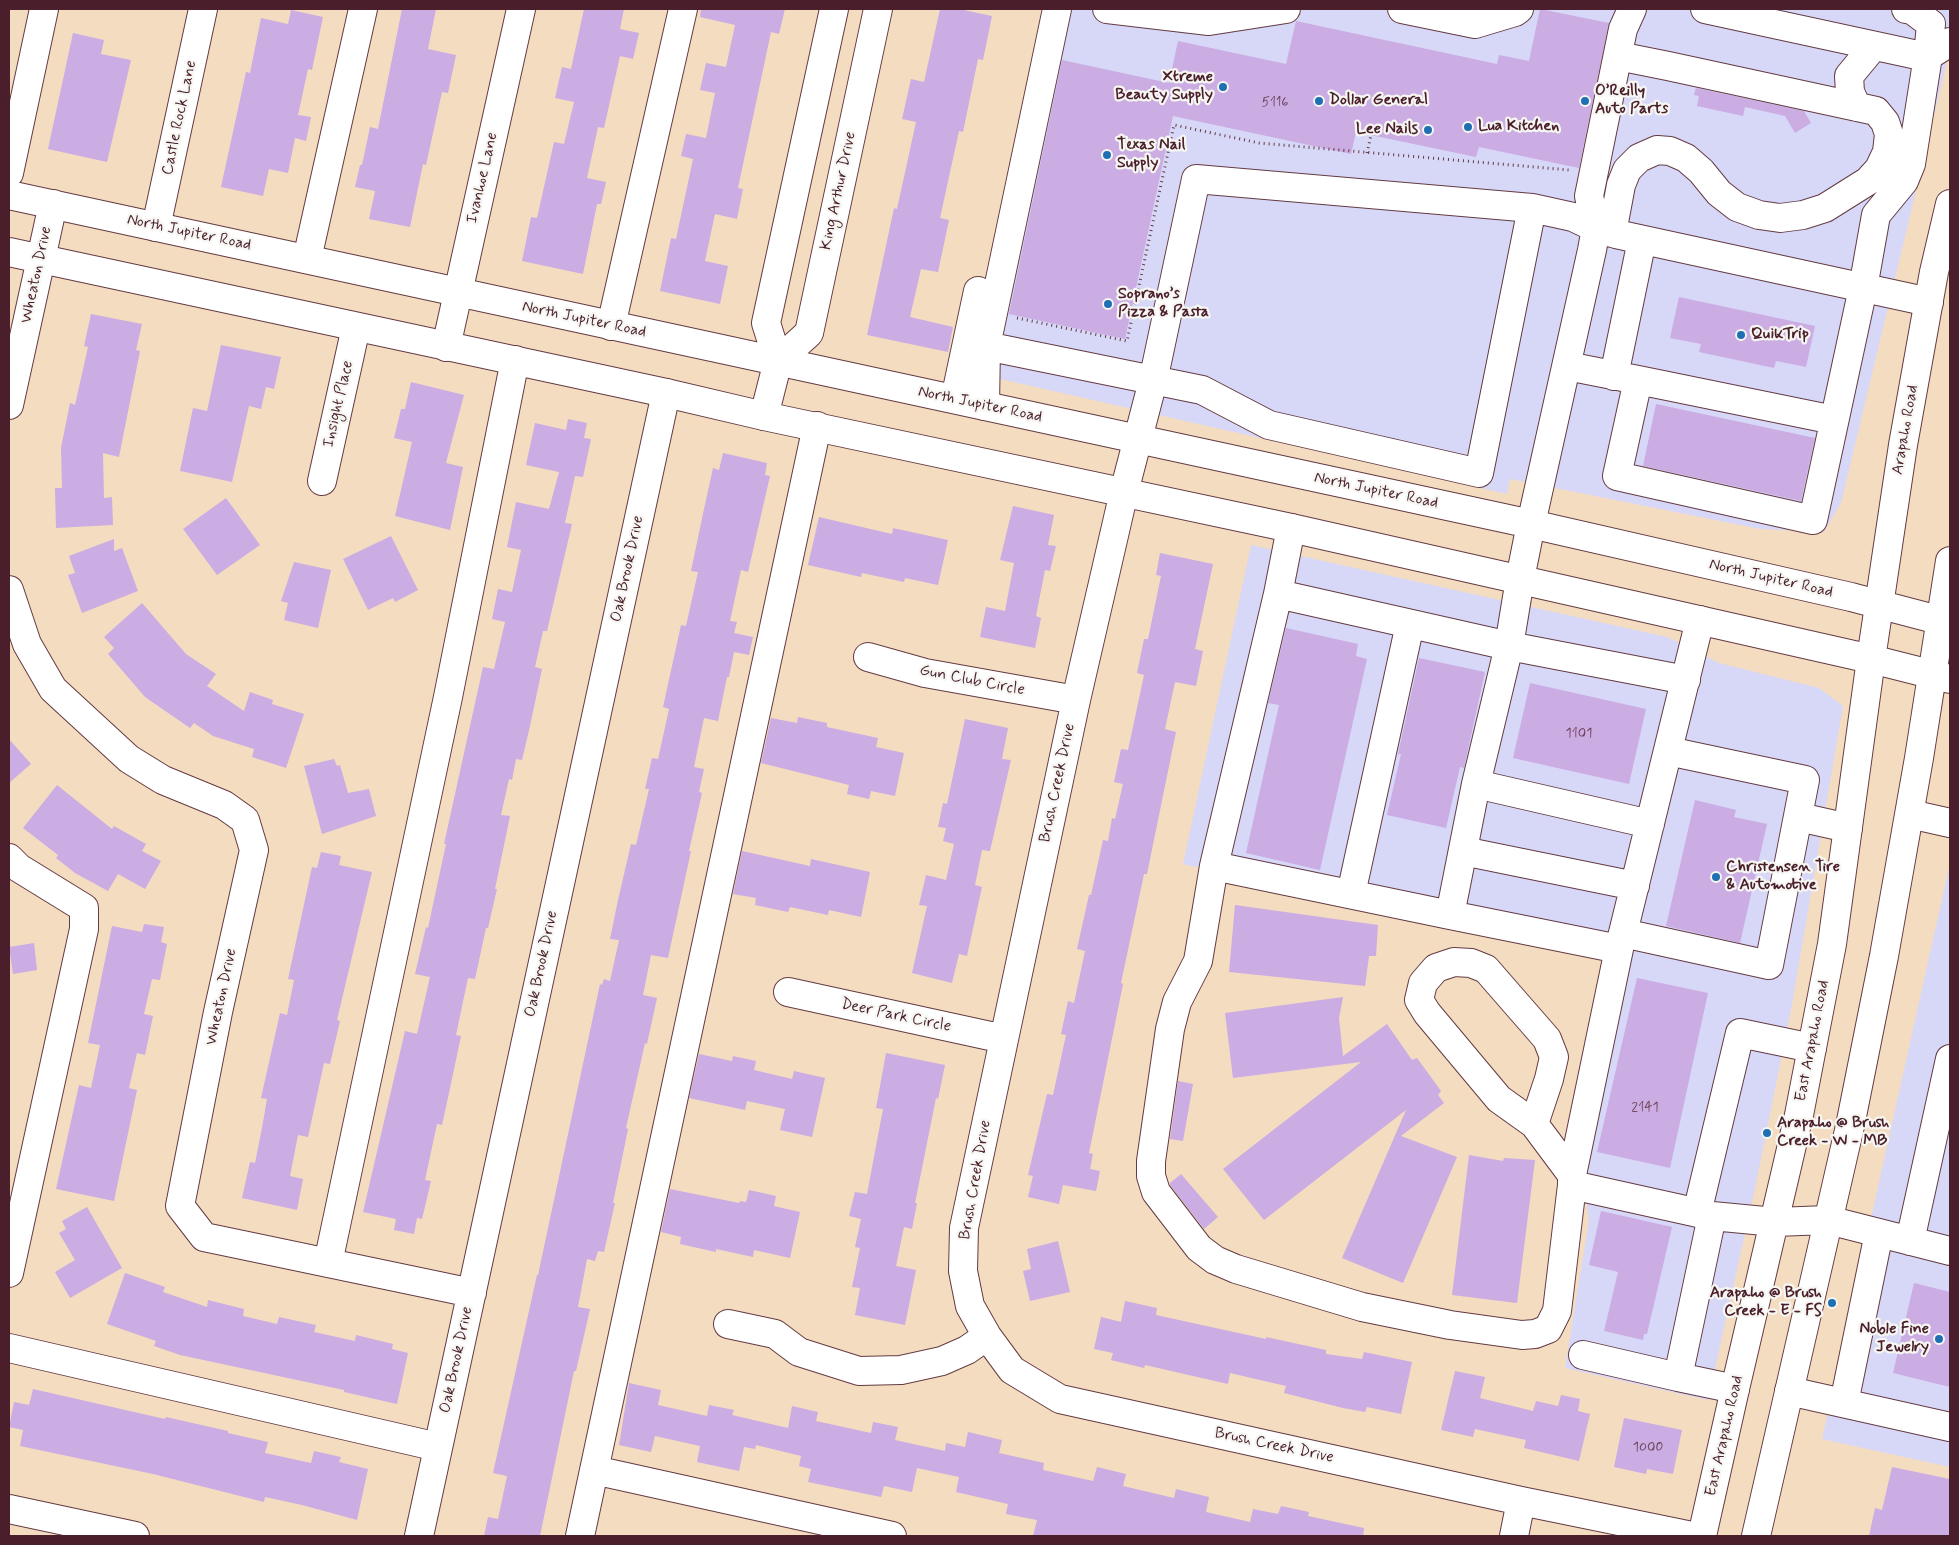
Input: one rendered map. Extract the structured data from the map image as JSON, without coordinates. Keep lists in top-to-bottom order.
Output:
{
  "streets": {
    "street": [
      "Castle Rock Lane",
      "Ivanhoe Lane",
      "King Arthur Drive",
      "North Jupiter Road",
      "Wheaton Drive",
      "Insight Place",
      "Arapaho Road",
      "Oak Brook Drive",
      "Gun Club Circle",
      "Brush Creek Drive",
      "Deer Park Circle",
      "East Arapaho Road"
    ]
  },
  "crossings": [
    ["Castle Rock Lane", "North Jupiter Road"],
    ["Ivanhoe Lane", "North Jupiter Road"],
    ["King Arthur Drive", "North Jupiter Road"],
    ["North Jupiter Road", "Wheaton Drive"],
    ["North Jupiter Road", "Arapaho Road"],
    ["North Jupiter Road", "Brush Creek Drive"],
    ["Wheaton Drive", "Oak Brook Drive"],
    ["Arapaho Road", "East Arapaho Road"],
    ["Gun Club Circle", "Brush Creek Drive"],
    ["Brush Creek Drive", "Deer Park Circle"]
  ],
  "places": [
    "Xtreme Beauty Supply",
    "Dollar General",
    "O’Reilly Auto Parts",
    "Lua Kitchen",
    "Lee Nails",
    "Texas Nail Supply",
    "Soprano’s Pizza & Pasta",
    "QuikTrip",
    "Christensen Tire & Automotive",
    "Arapaho @ Brush Creek - W - MB",
    "Arapaho @ Brush Creek - E - FS",
    "Noble Fine Jewelry"
  ],
  "house_numbers": [
    "5116",
    "1101",
    "2141",
    "1000"
  ]
}
